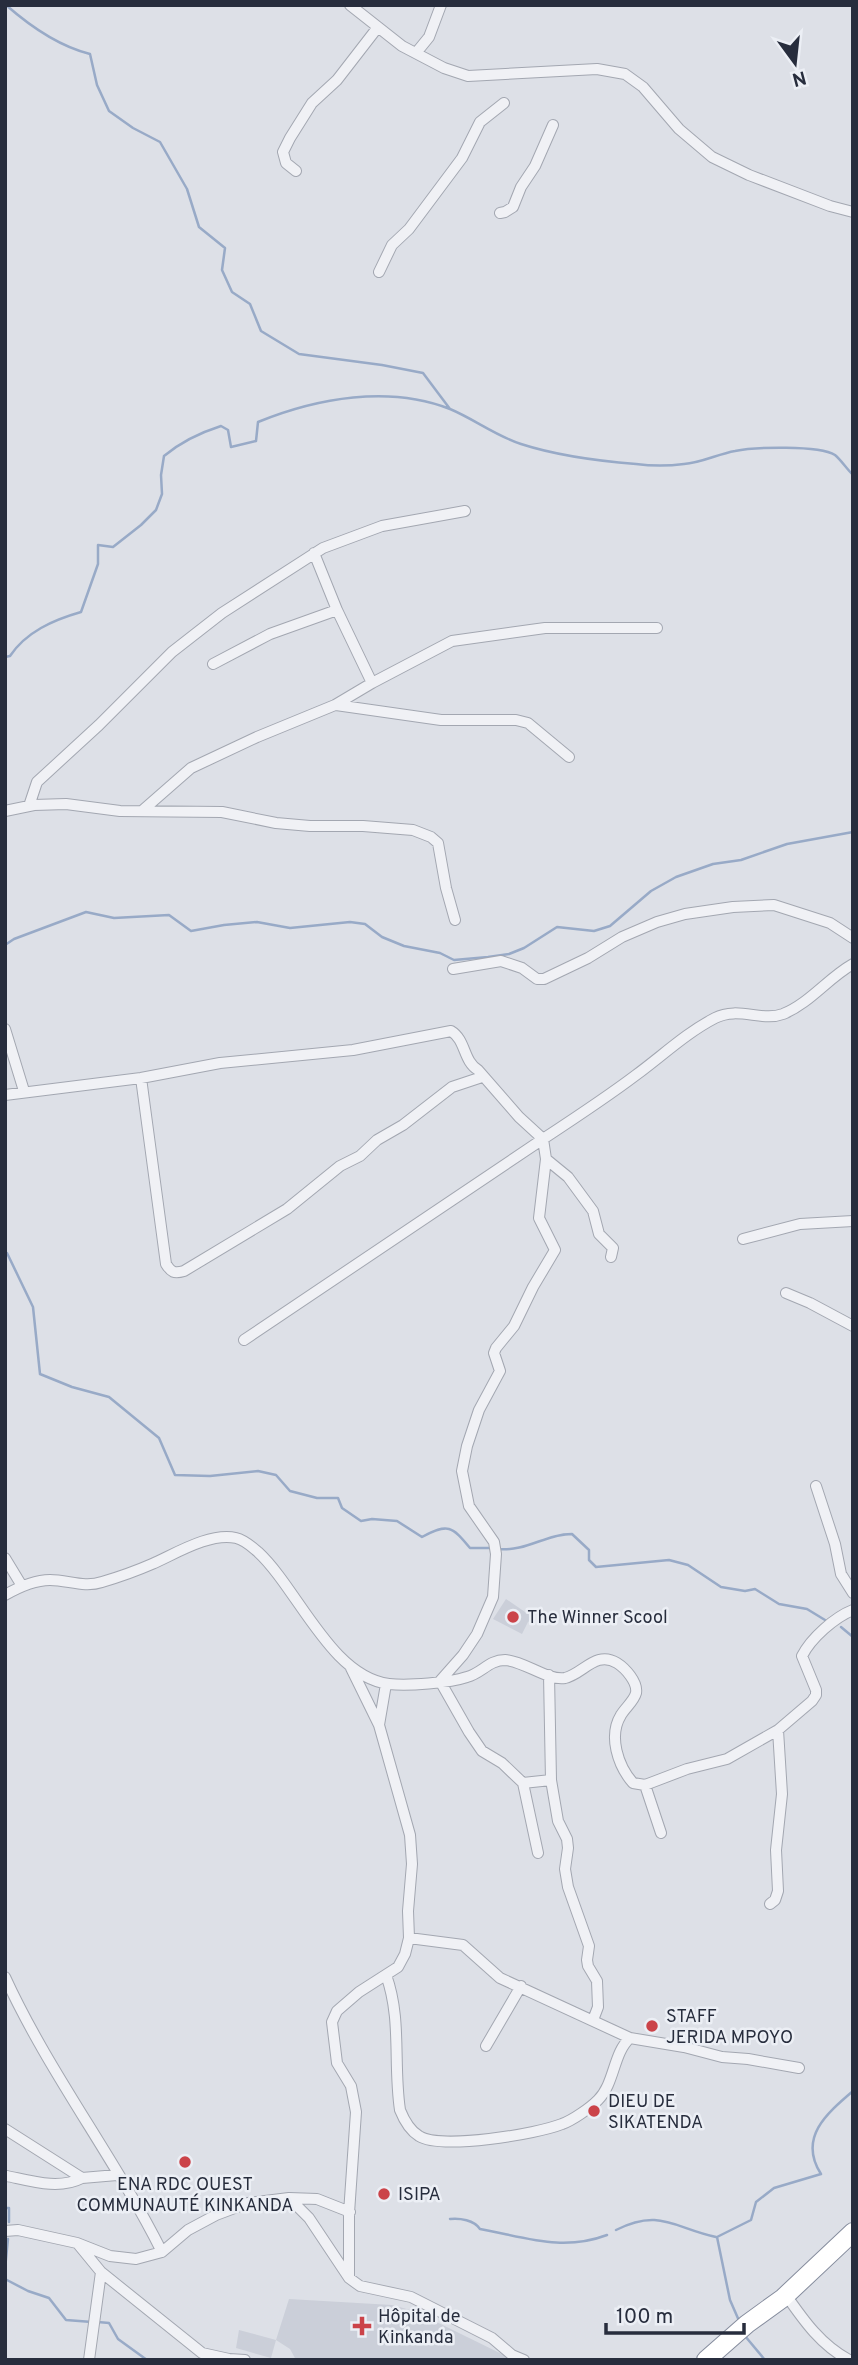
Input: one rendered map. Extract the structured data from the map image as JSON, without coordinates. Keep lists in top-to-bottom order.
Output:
{
  "places": {
    "other": [
      "The Winner Scool",
      "STAFF JERIDA MPOYO",
      "DIEU DE SIKATENDA",
      "ENA RDC OUEST COMMUNAUTÉ KINKANDA",
      "ISIPA"
    ],
    "health": ["Hôpital de Kinkanda"]
  },
  "scale_bar": "100 m",
  "north": "bottom"
}
